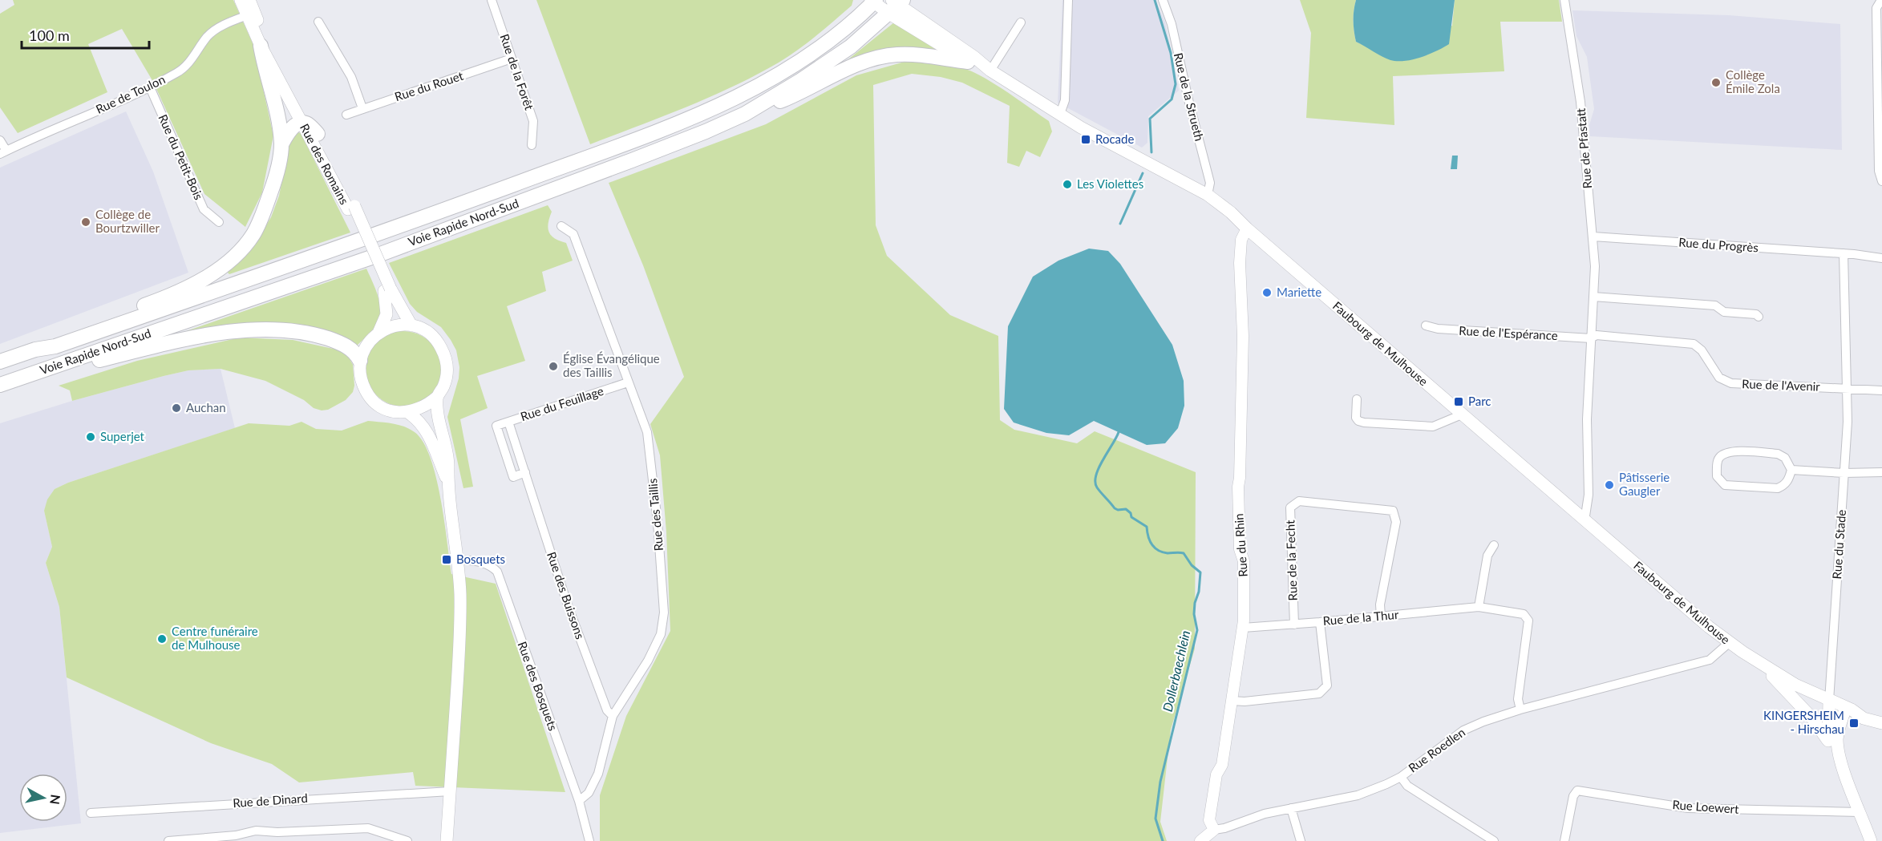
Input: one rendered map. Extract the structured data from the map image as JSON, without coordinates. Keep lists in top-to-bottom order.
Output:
{
  "streets": {
    "highway": ["Voie Rapide Nord-Sud"],
    "main road": ["Rue des Romains", "Faubourg de Mulhouse"],
    "street": [
      "Rue de la Forêt",
      "Rue du Rouet",
      "Rue de Toulon",
      "Rue de la Strueth",
      "Rue de Pfastatt",
      "Rue du Petit-Bois",
      "Rue du Progrès",
      "Rue de l'Espérance",
      "Rue de l'Avenir",
      "Rue du Feuillage",
      "Rue des Taillis",
      "Rue du Stade",
      "Rue du Rhin",
      "Rue de la Fecht",
      "Rue des Buissons",
      "Rue de la Thur",
      "Rue des Bosquets",
      "Rue Roedlen",
      "Rue de Dinard",
      "Rue Loewert"
    ]
  },
  "crossings": [
    ["Rue de la Forêt", "Rue du Rouet"],
    ["Rue de Toulon", "Rue du Petit-Bois"],
    ["Rue de Toulon", "Rue des Romains"],
    ["Rue de la Strueth", "Faubourg de Mulhouse"],
    ["Rue de Pfastatt", "Rue du Progrès"],
    ["Rue de Pfastatt", "Rue de l'Espérance"],
    ["Rue de Pfastatt", "Faubourg de Mulhouse"],
    ["Rue de Pfastatt", "Rue de l'Avenir"],
    ["Voie Rapide Nord-Sud", "Faubourg de Mulhouse"],
    ["Rue du Progrès", "Rue du Stade"],
    ["Rue de l'Espérance", "Rue de l'Avenir"],
    ["Faubourg de Mulhouse", "Rue du Stade"],
    ["Faubourg de Mulhouse", "Rue du Rhin"],
    ["Faubourg de Mulhouse", "Rue Roedlen"],
    ["Rue de l'Avenir", "Rue du Stade"],
    ["Rue du Feuillage", "Rue des Taillis"],
    ["Rue du Feuillage", "Rue des Buissons"],
    ["Rue des Taillis", "Rue des Buissons"],
    ["Rue des Taillis", "Rue des Bosquets"],
    ["Rue du Rhin", "Rue de la Thur"],
    ["Rue du Rhin", "Rue Roedlen"],
    ["Rue de la Fecht", "Rue de la Thur"],
    ["Rue de la Thur", "Rue Roedlen"]
  ],
  "water": ["Dollerbaechlein"],
  "places": {
    "other": [
      "Collège Émile Zola",
      "Les Violettes",
      "Collège de Bourtzwiller",
      "Mariette",
      "Église Évangélique des Taillis",
      "Auchan",
      "Superjet",
      "Pâtisserie Gaugler",
      "Centre funéraire de Mulhouse"
    ],
    "transit": [
      "Rocade",
      "Parc",
      "Bosquets",
      "KINGERSHEIM - Hirschau"
    ]
  },
  "scale_bar": "100 m",
  "north": "right"
}
